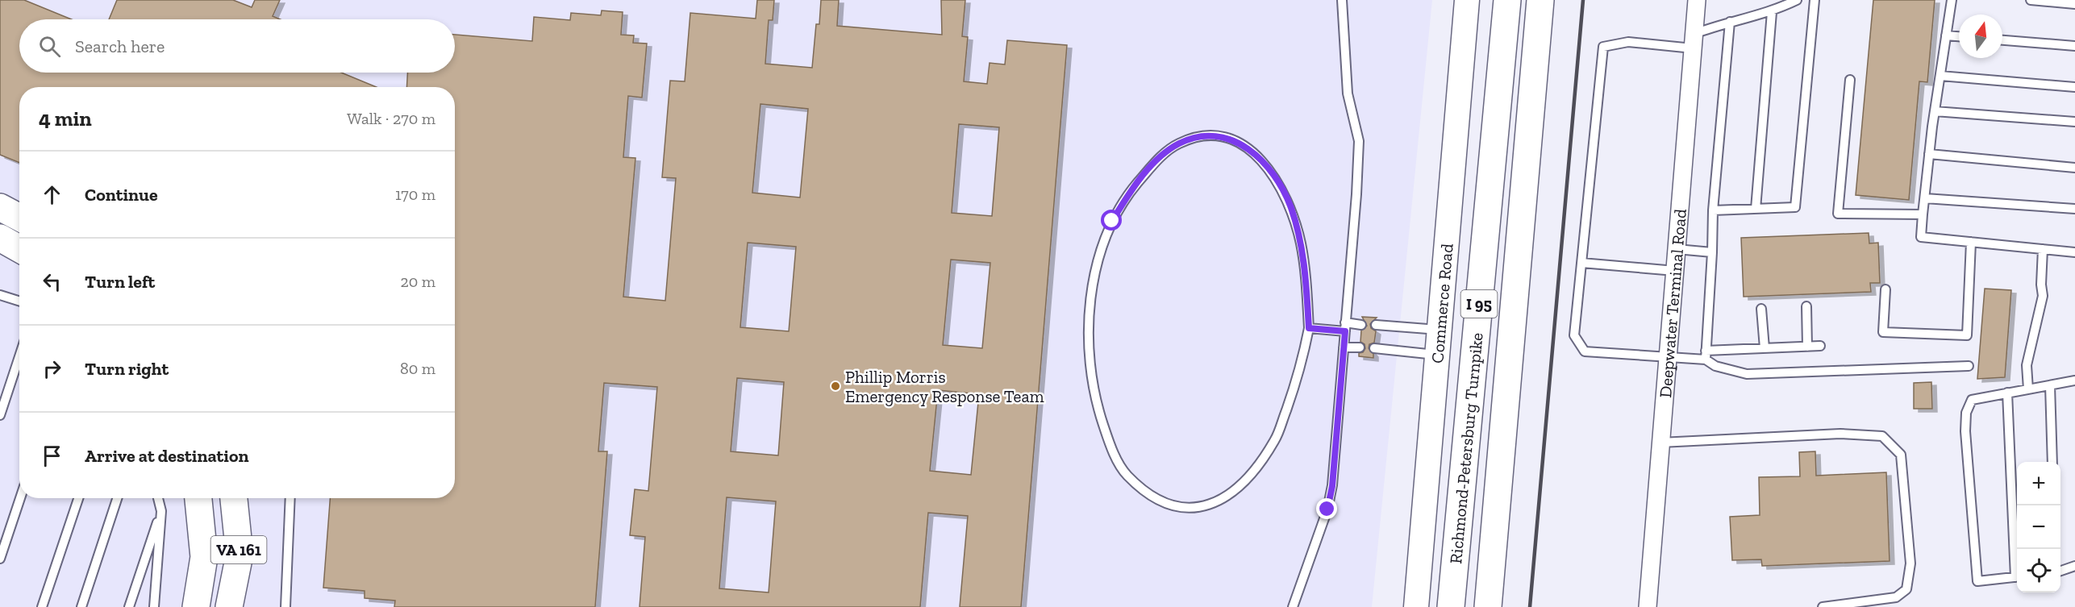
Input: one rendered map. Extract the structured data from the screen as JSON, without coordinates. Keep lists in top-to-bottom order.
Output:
{
  "streets": {
    "main road": [
      "Commerce Road",
      "I 95",
      "Richmond-Petersburg Turnpike",
      "VA 161"
    ],
    "street": ["Deepwater Terminal Road"]
  },
  "places": ["Phillip Morris Emergency Response Team"],
  "north": "top",
  "page": {
    "search": "Search here",
    "heading": ["4 min", "Walk · 270 m"],
    "list": [
      ["Continue", "170 m"],
      ["Turn left", "20 m"],
      ["Turn right", "80 m"],
      "Arrive at destination"
    ],
    "map_buttons": ["+", "−"]
  }
}
